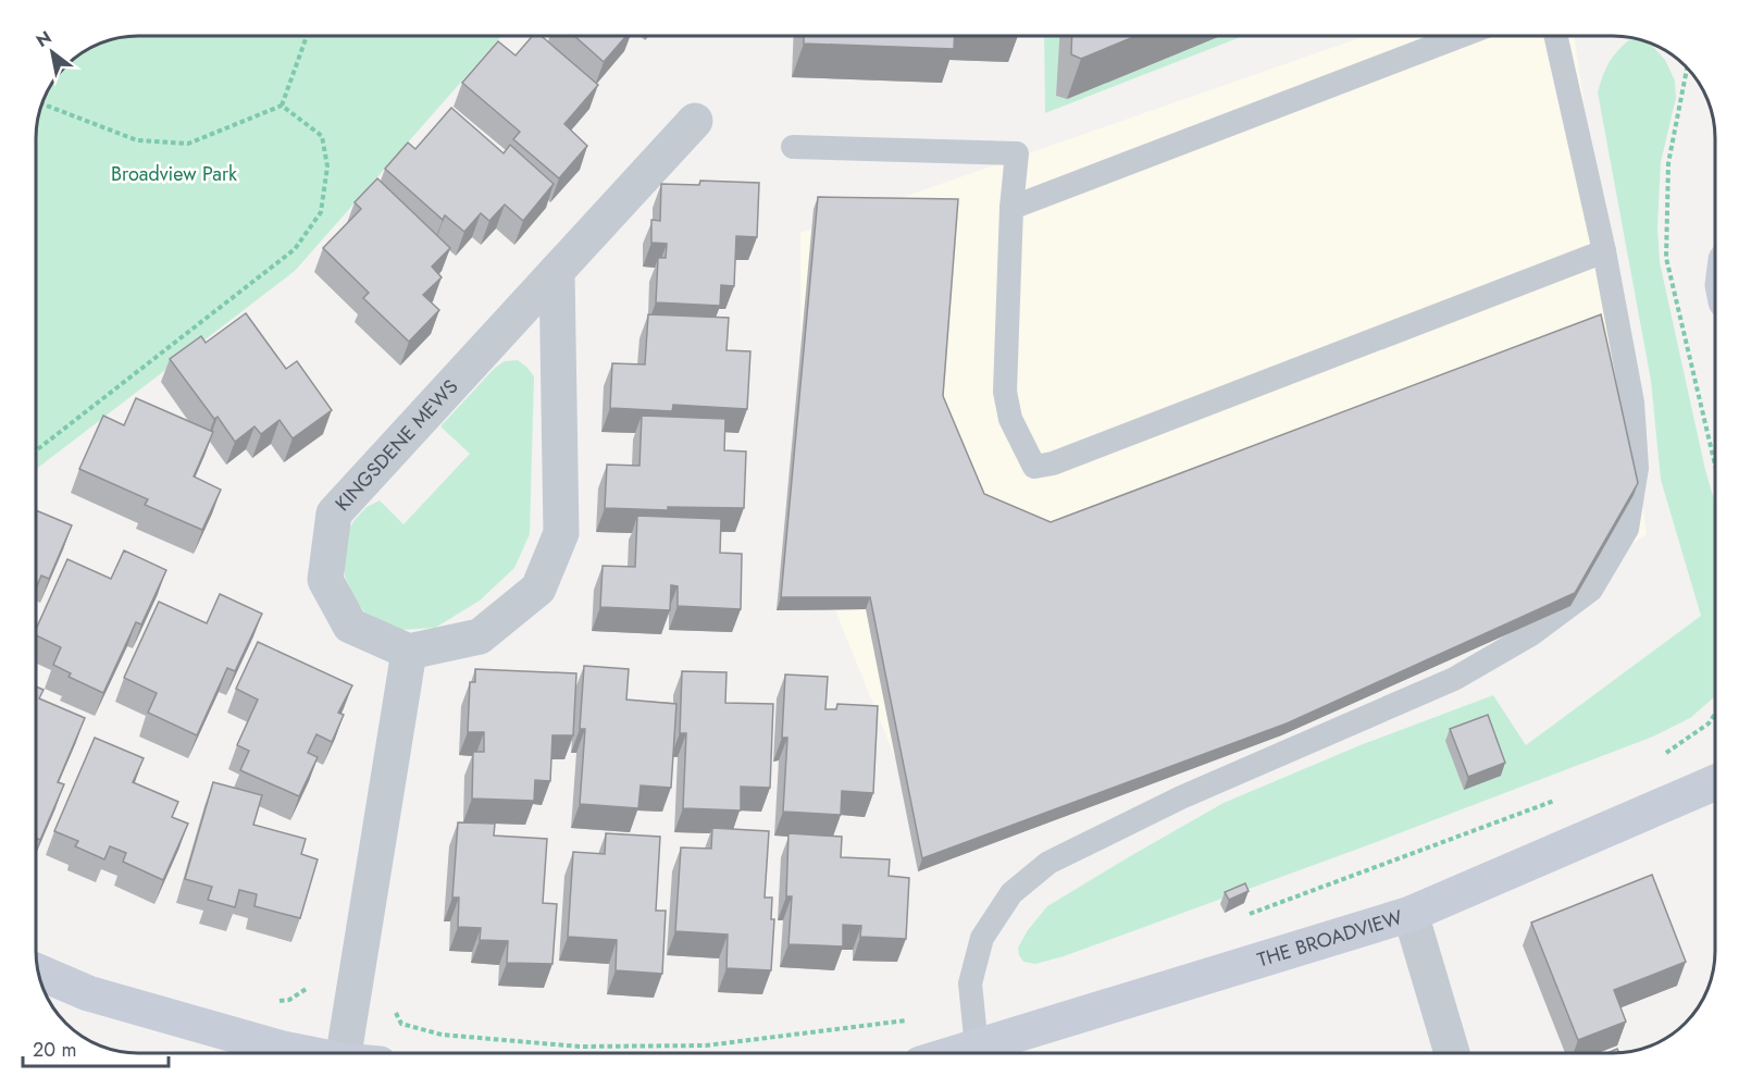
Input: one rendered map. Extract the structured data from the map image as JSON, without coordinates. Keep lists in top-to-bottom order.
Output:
{
  "streets": {
    "street": ["KINGSDENE MEWS", "THE BROADVIEW"]
  },
  "parks": ["Broadview Park"],
  "scale_bar": "20 m",
  "north": "top left"
}
